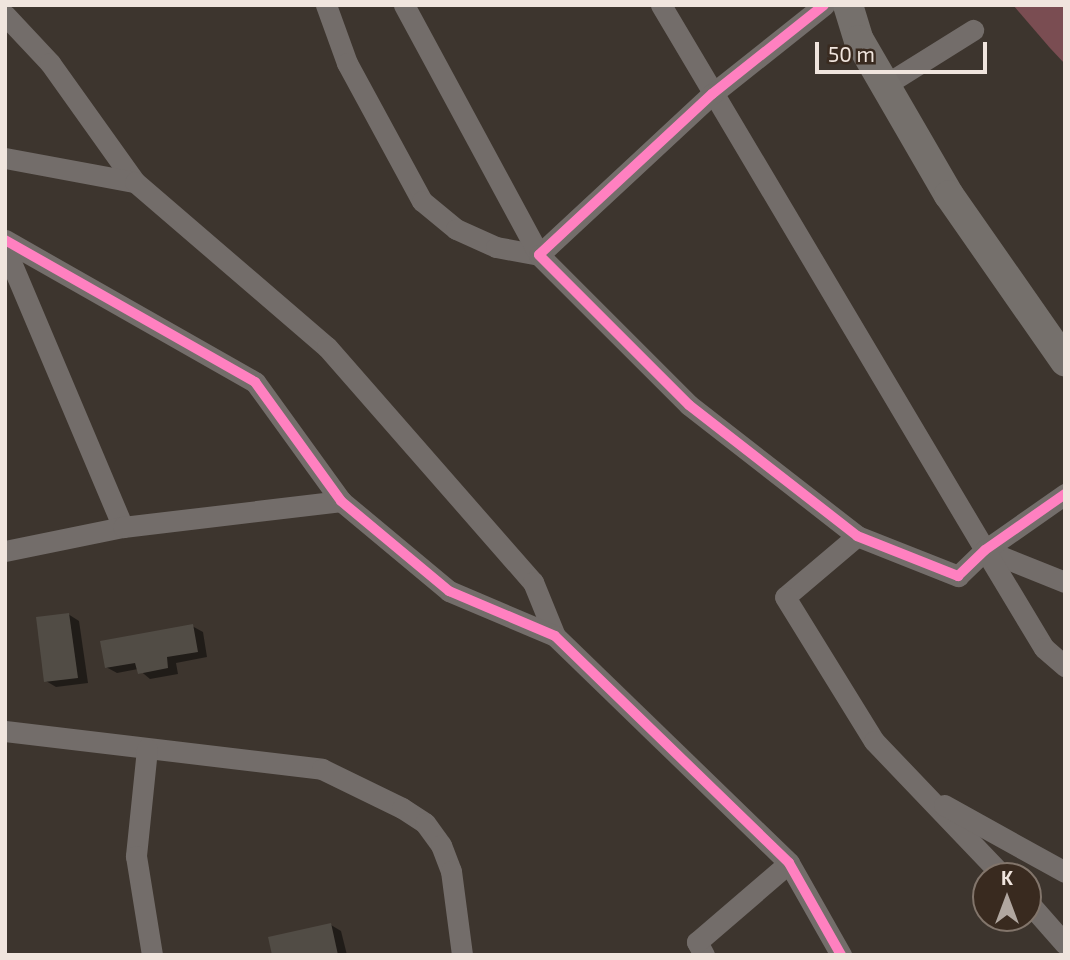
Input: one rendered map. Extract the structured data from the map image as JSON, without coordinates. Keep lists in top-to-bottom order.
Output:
{
  "scale_bar": "50 m",
  "north": "top"
}
